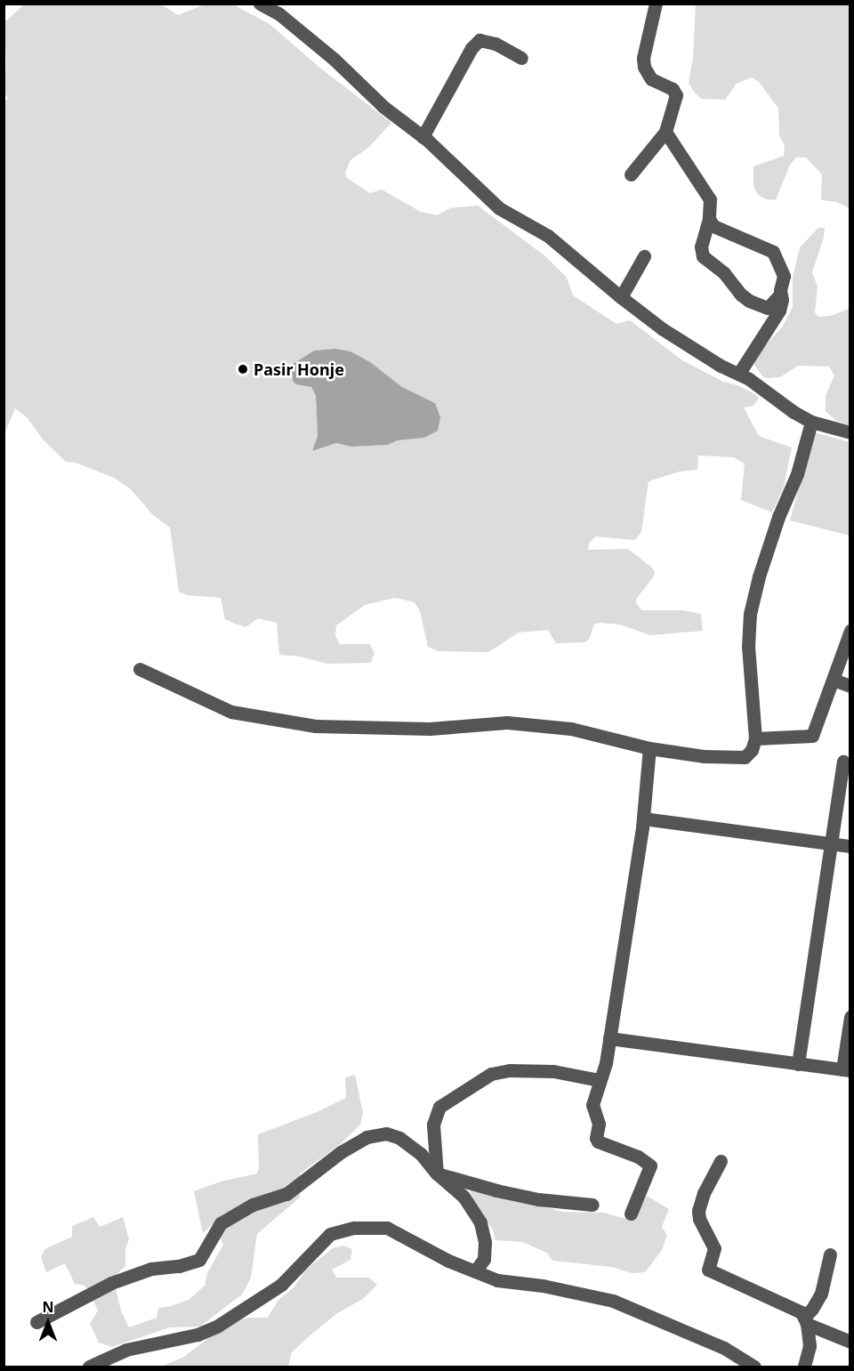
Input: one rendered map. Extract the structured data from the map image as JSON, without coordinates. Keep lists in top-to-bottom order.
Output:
{
  "places": ["Pasir Honje"],
  "north": "top"
}
